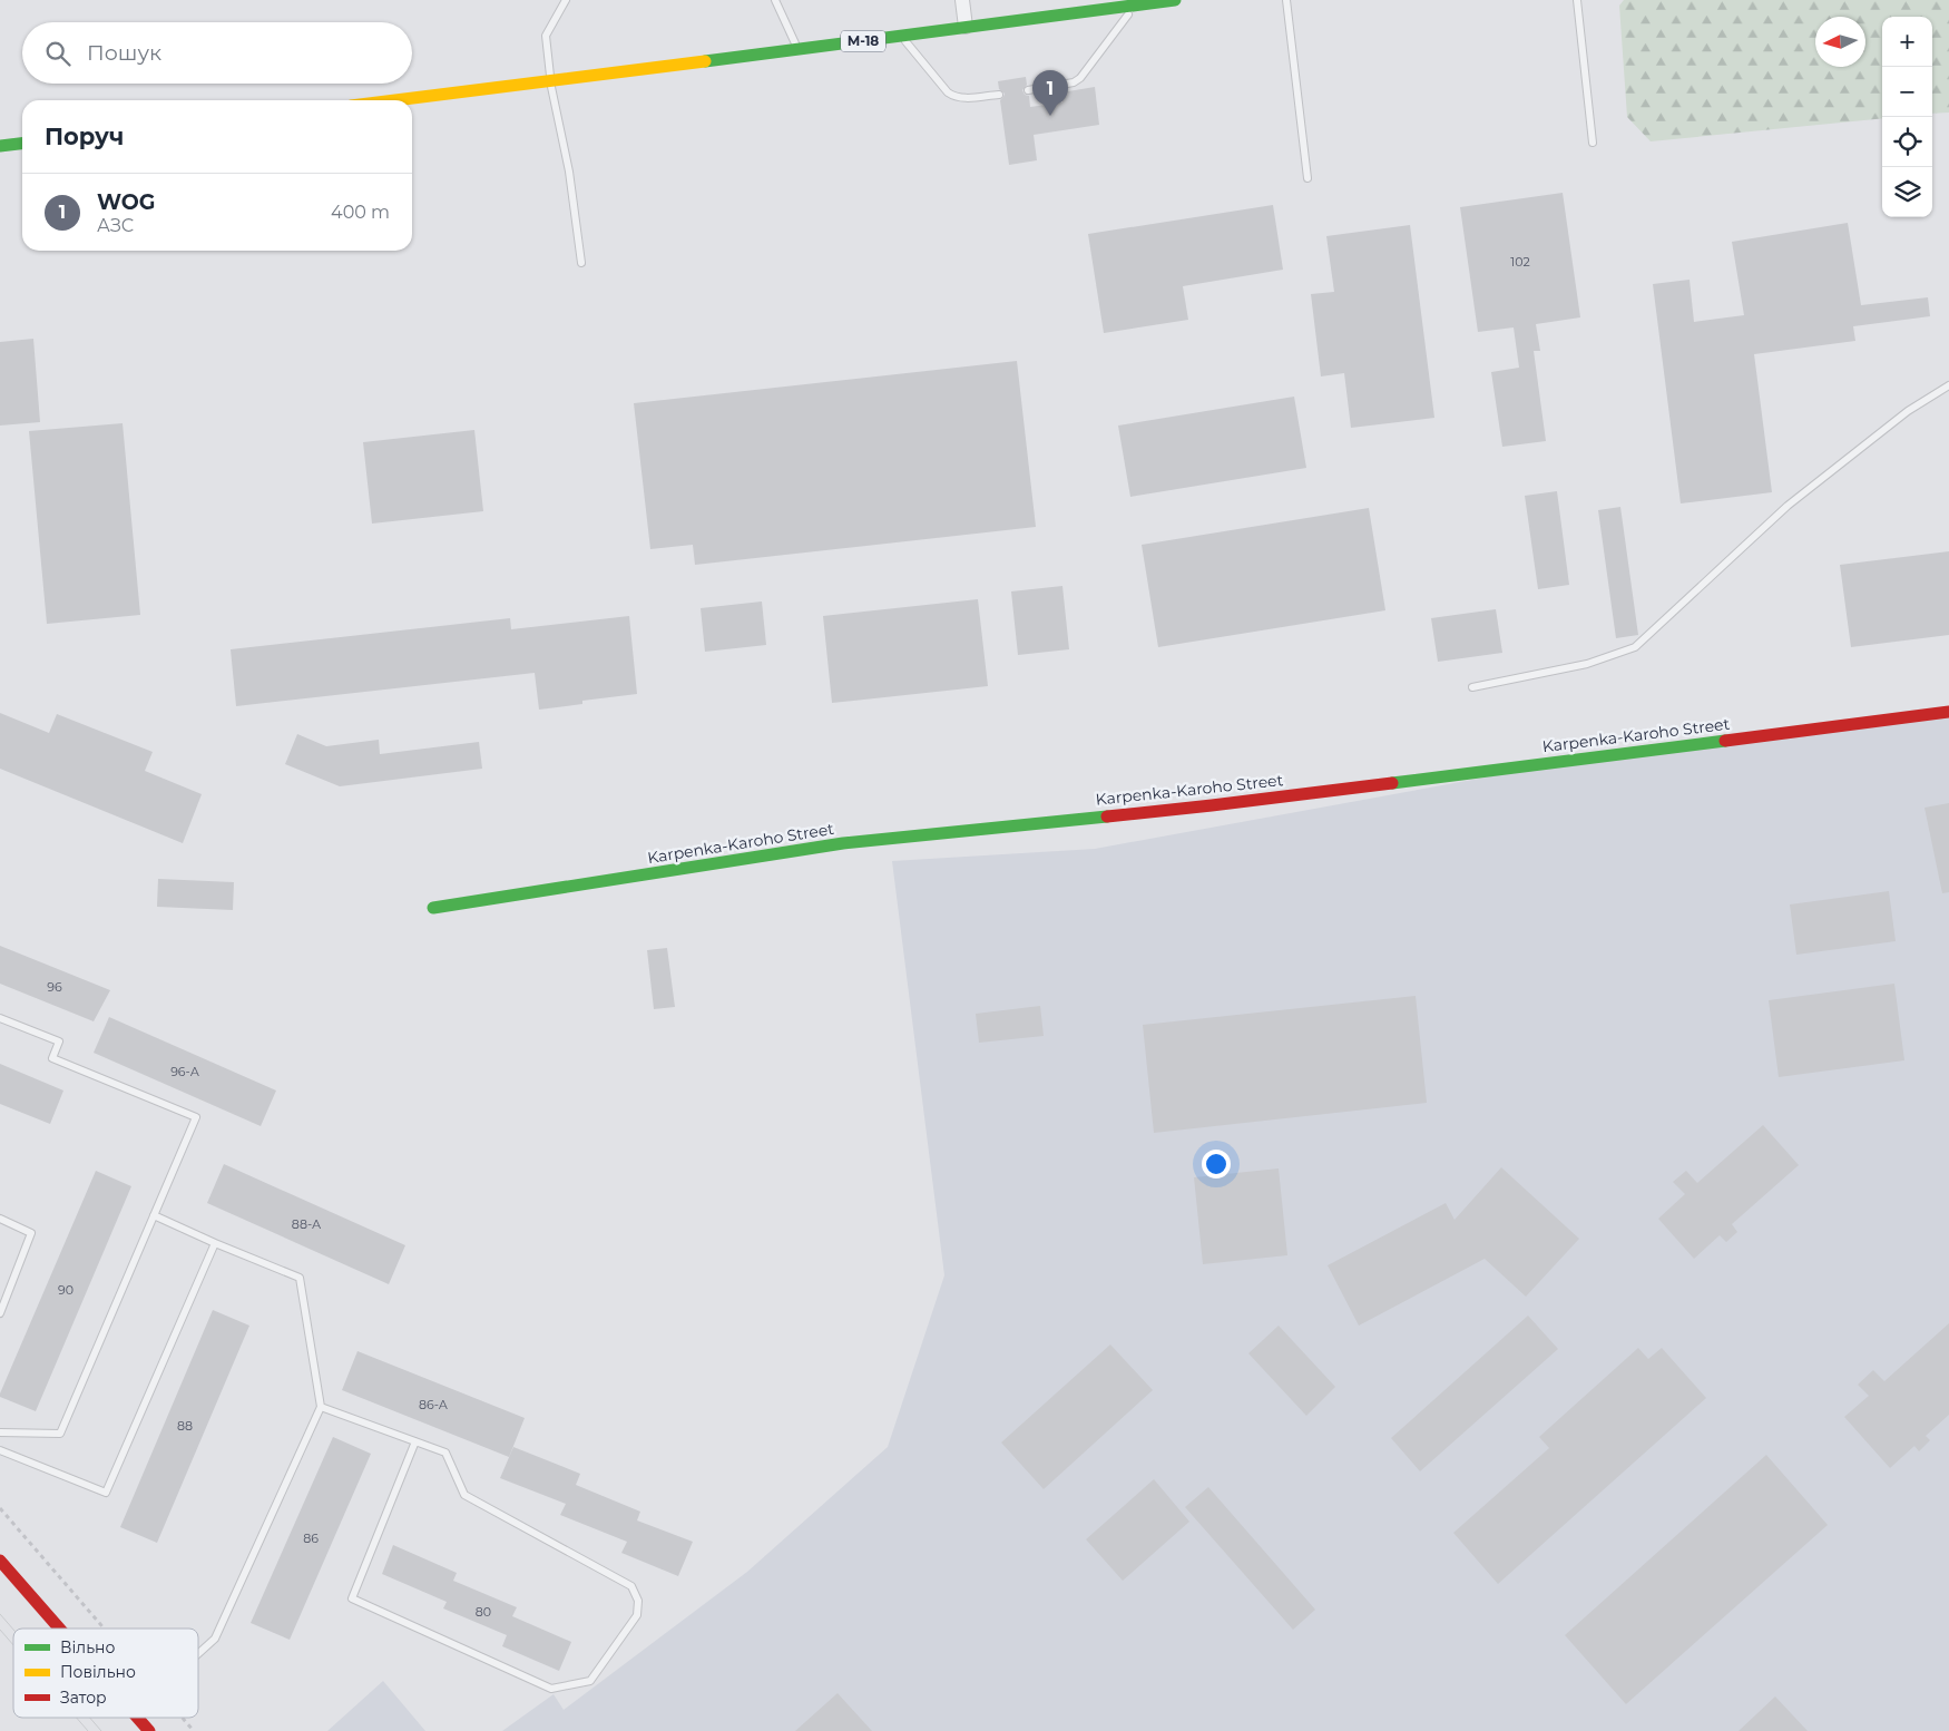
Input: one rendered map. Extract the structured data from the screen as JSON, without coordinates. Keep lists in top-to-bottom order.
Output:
{
  "streets": {
    "main road": ["М-18", "Karpenka-Karoho Street"]
  },
  "house_numbers": [
    "102",
    "96",
    "96-А",
    "88-А",
    "90",
    "86-А",
    "88",
    "86",
    "80"
  ],
  "legend": ["Вільно", "Повільно", "Затор"],
  "north": "left",
  "page": {
    "map_buttons": ["+", "−"],
    "search": "Пошук",
    "pins": "1",
    "heading": "Поруч",
    "list": [
      {
        "mark": "1",
        "name": "WOG",
        "note": "АЗС",
        "value": "400 m"
      }
    ]
  }
}
